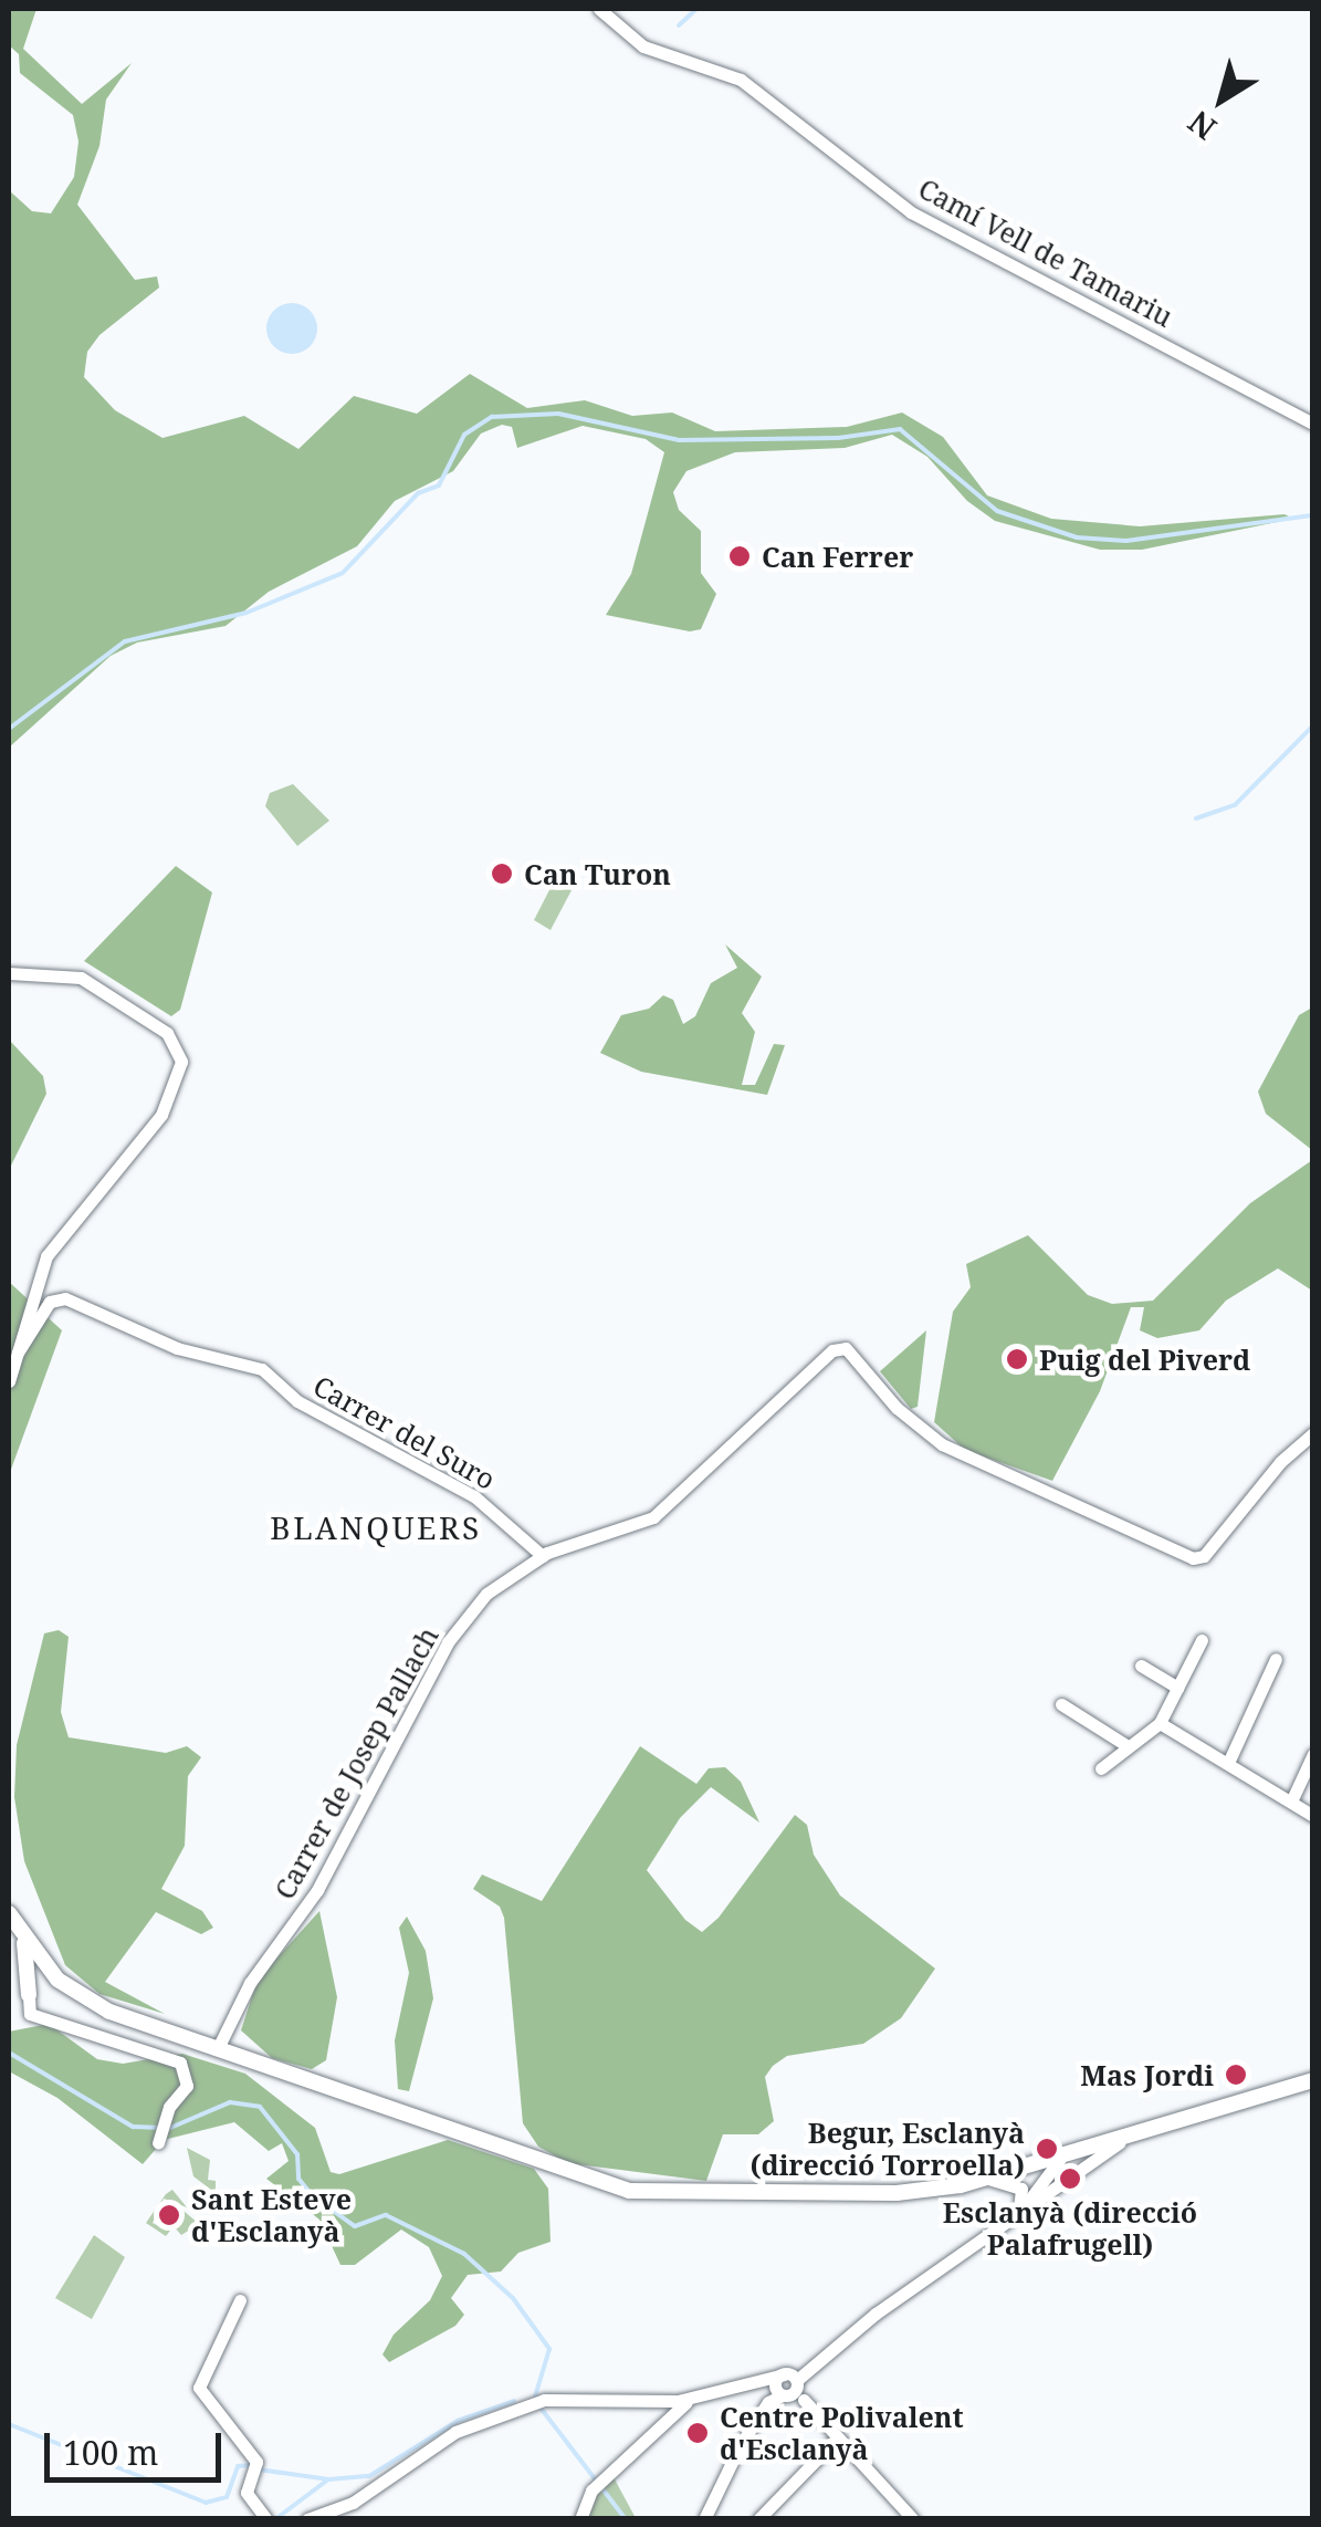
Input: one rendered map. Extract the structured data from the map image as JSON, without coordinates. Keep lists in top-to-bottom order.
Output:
{
  "streets": {
    "street": ["Camí Vell de Tamariu", "Carrer del Suro", "Carrer de Josep Pallach"]
  },
  "crossings": [
    ["Carrer del Suro", "Carrer de Josep Pallach"]
  ],
  "districts": ["BLANQUERS"],
  "places": [
    "Can Ferrer",
    "Can Turon",
    "Puig del Piverd",
    "Mas Jordi",
    "Begur, Esclanyà (direcció Torroella)",
    "Esclanyà (direcció Palafrugell)",
    "Sant Esteve d'Esclanyà",
    "Centre Polivalent d'Esclanyà"
  ],
  "scale_bar": "100 m",
  "north": "bottom left"
}
